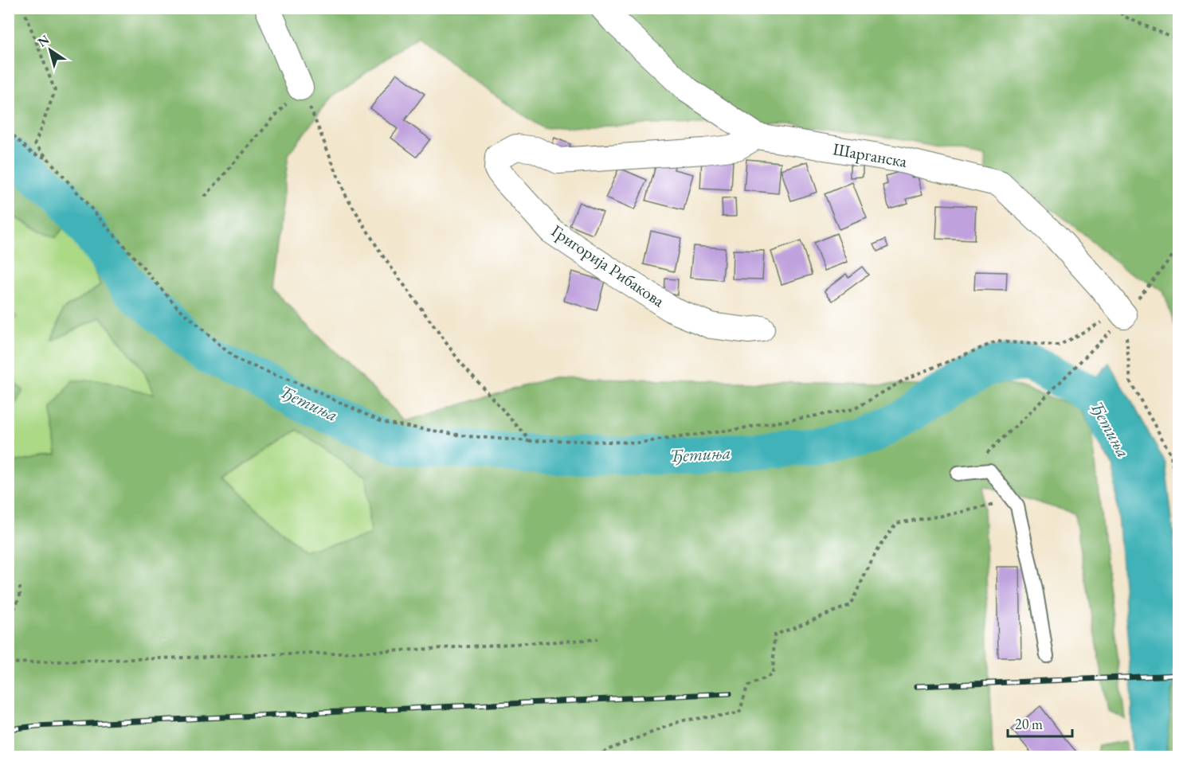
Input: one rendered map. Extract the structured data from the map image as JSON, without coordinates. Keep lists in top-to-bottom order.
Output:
{
  "streets": {
    "street": ["Шарганска", "Григорија Рибакова"]
  },
  "crossings": [
    ["Шарганска", "Григорија Рибакова"]
  ],
  "water": ["Ђетиња"],
  "scale_bar": "20 m",
  "north": "top left"
}
